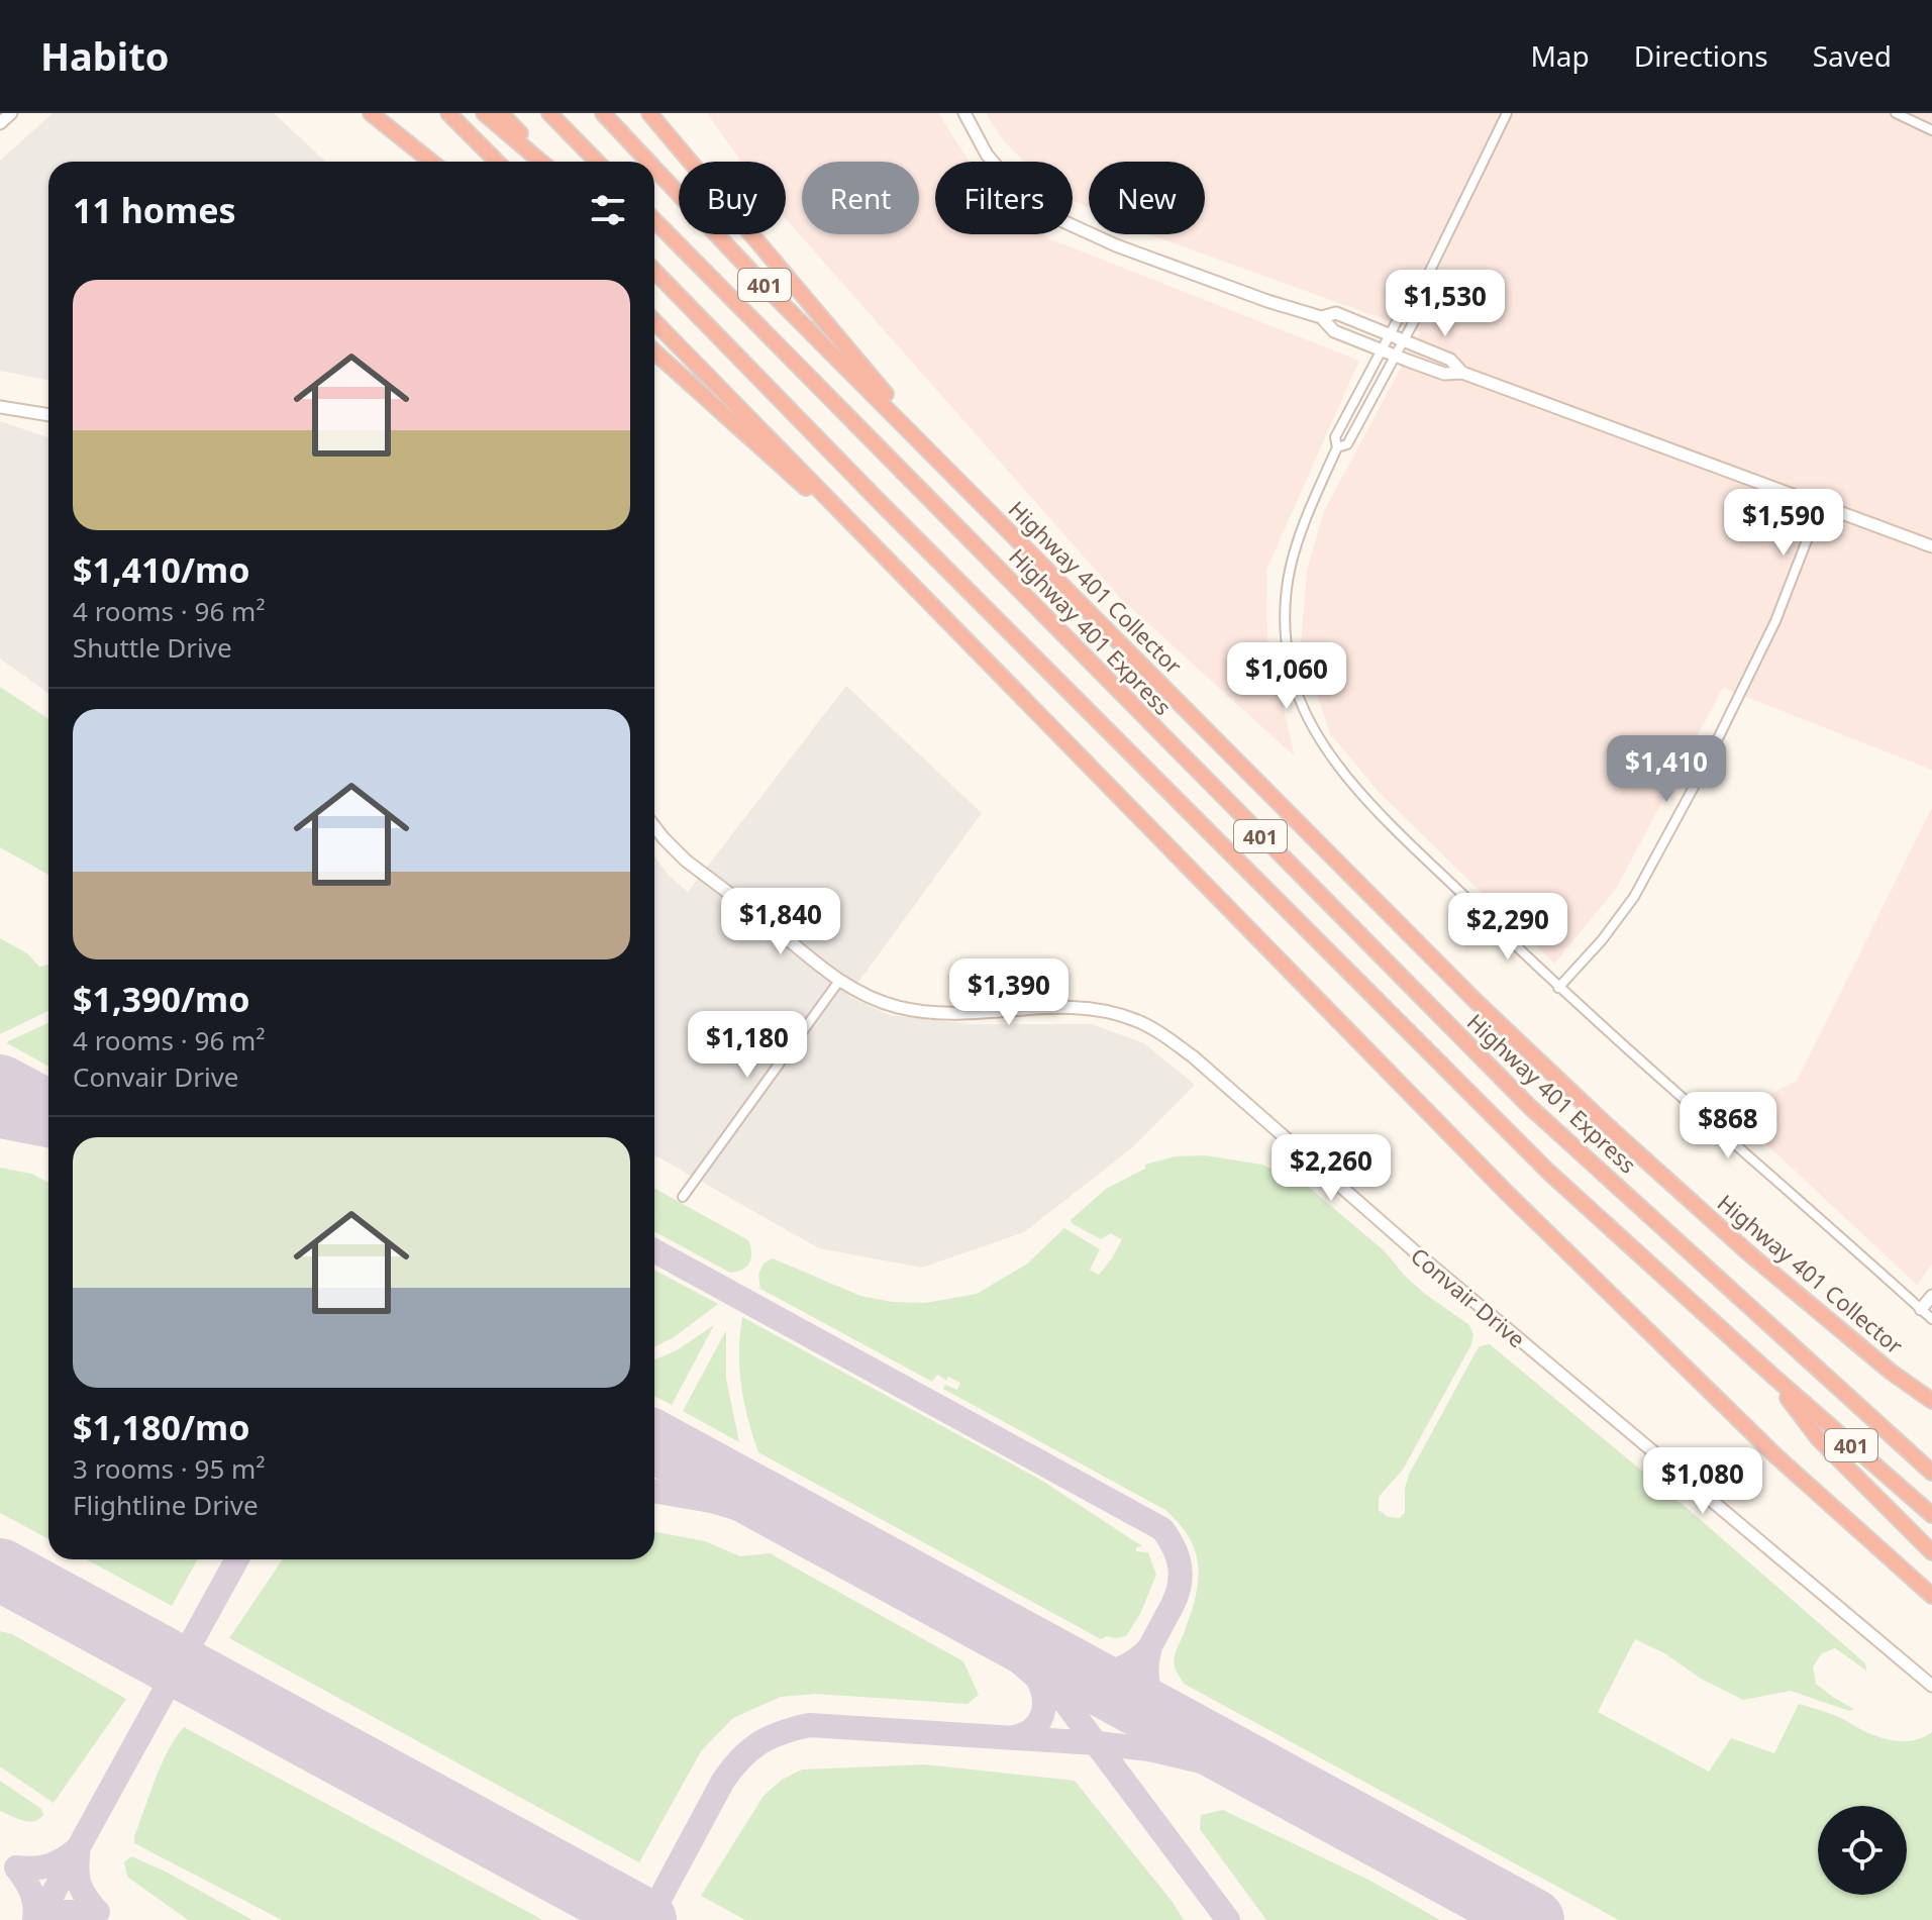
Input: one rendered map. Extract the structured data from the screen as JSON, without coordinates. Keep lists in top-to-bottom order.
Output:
{
  "streets": {
    "highway": ["401", "Highway 401 Collector", "Highway 401 Express"],
    "street": ["Convair Drive"]
  },
  "page": {
    "header": "Habito",
    "nav": ["Map", "Directions", "Saved"],
    "chip": [
      "Buy",
      "Rent",
      "Filters",
      "New"
    ],
    "heading": "11 homes",
    "list": [
      {
        "name": "$1,410/mo",
        "note": "4 rooms · 96 m² · Shuttle Drive"
      },
      {
        "name": "$1,390/mo",
        "note": "4 rooms · 96 m² · Convair Drive"
      },
      {
        "name": "$1,180/mo",
        "note": "3 rooms · 95 m² · Flightline Drive"
      }
    ],
    "price": [
      "$1,530",
      "$1,590",
      "$1,060",
      "$1,410",
      "$1,840",
      "$2,290",
      "$1,390",
      "$1,180",
      "$868",
      "$2,260",
      "$1,080"
    ]
  }
}
